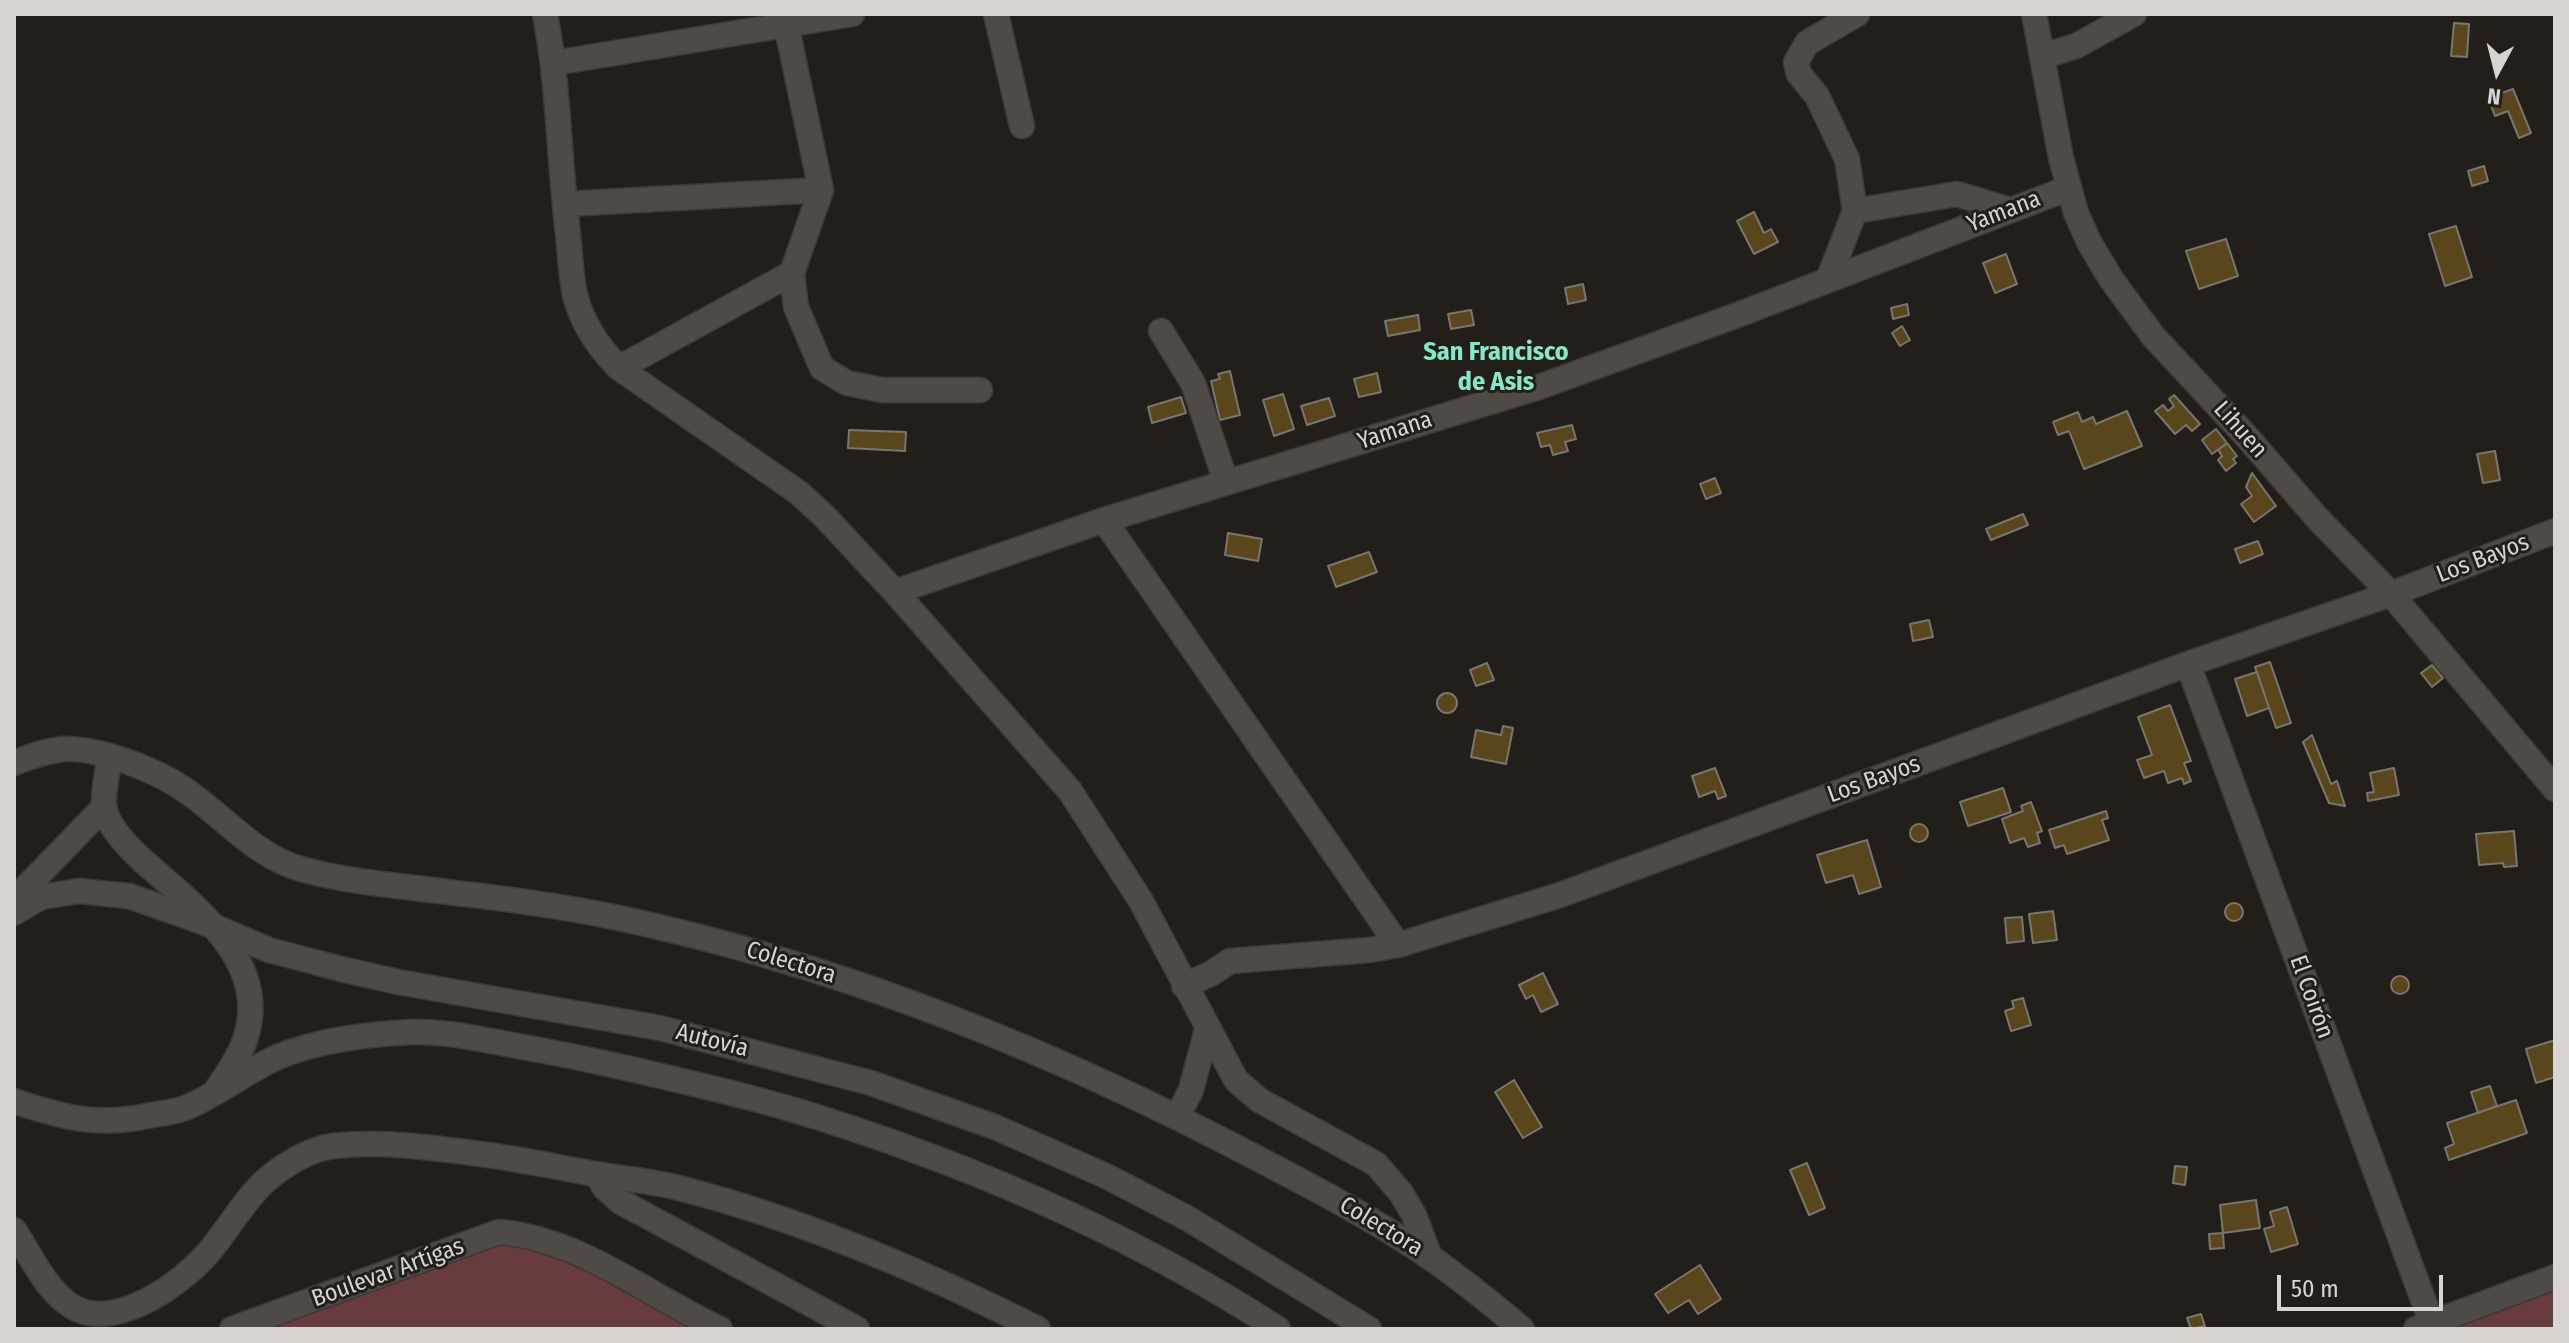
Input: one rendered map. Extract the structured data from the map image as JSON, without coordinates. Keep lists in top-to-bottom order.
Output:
{
  "streets": {
    "street": [
      "Yamana",
      "Lihuen",
      "Los Bayos",
      "Colectora",
      "El Coirón",
      "Autovía",
      "Boulevar Artígas"
    ]
  },
  "crossings": [
    ["Yamana", "Lihuen"],
    ["Lihuen", "Los Bayos"],
    ["Los Bayos", "El Coirón"]
  ],
  "districts": ["San Francisco de Asis"],
  "scale_bar": "50 m",
  "north": "bottom"
}
